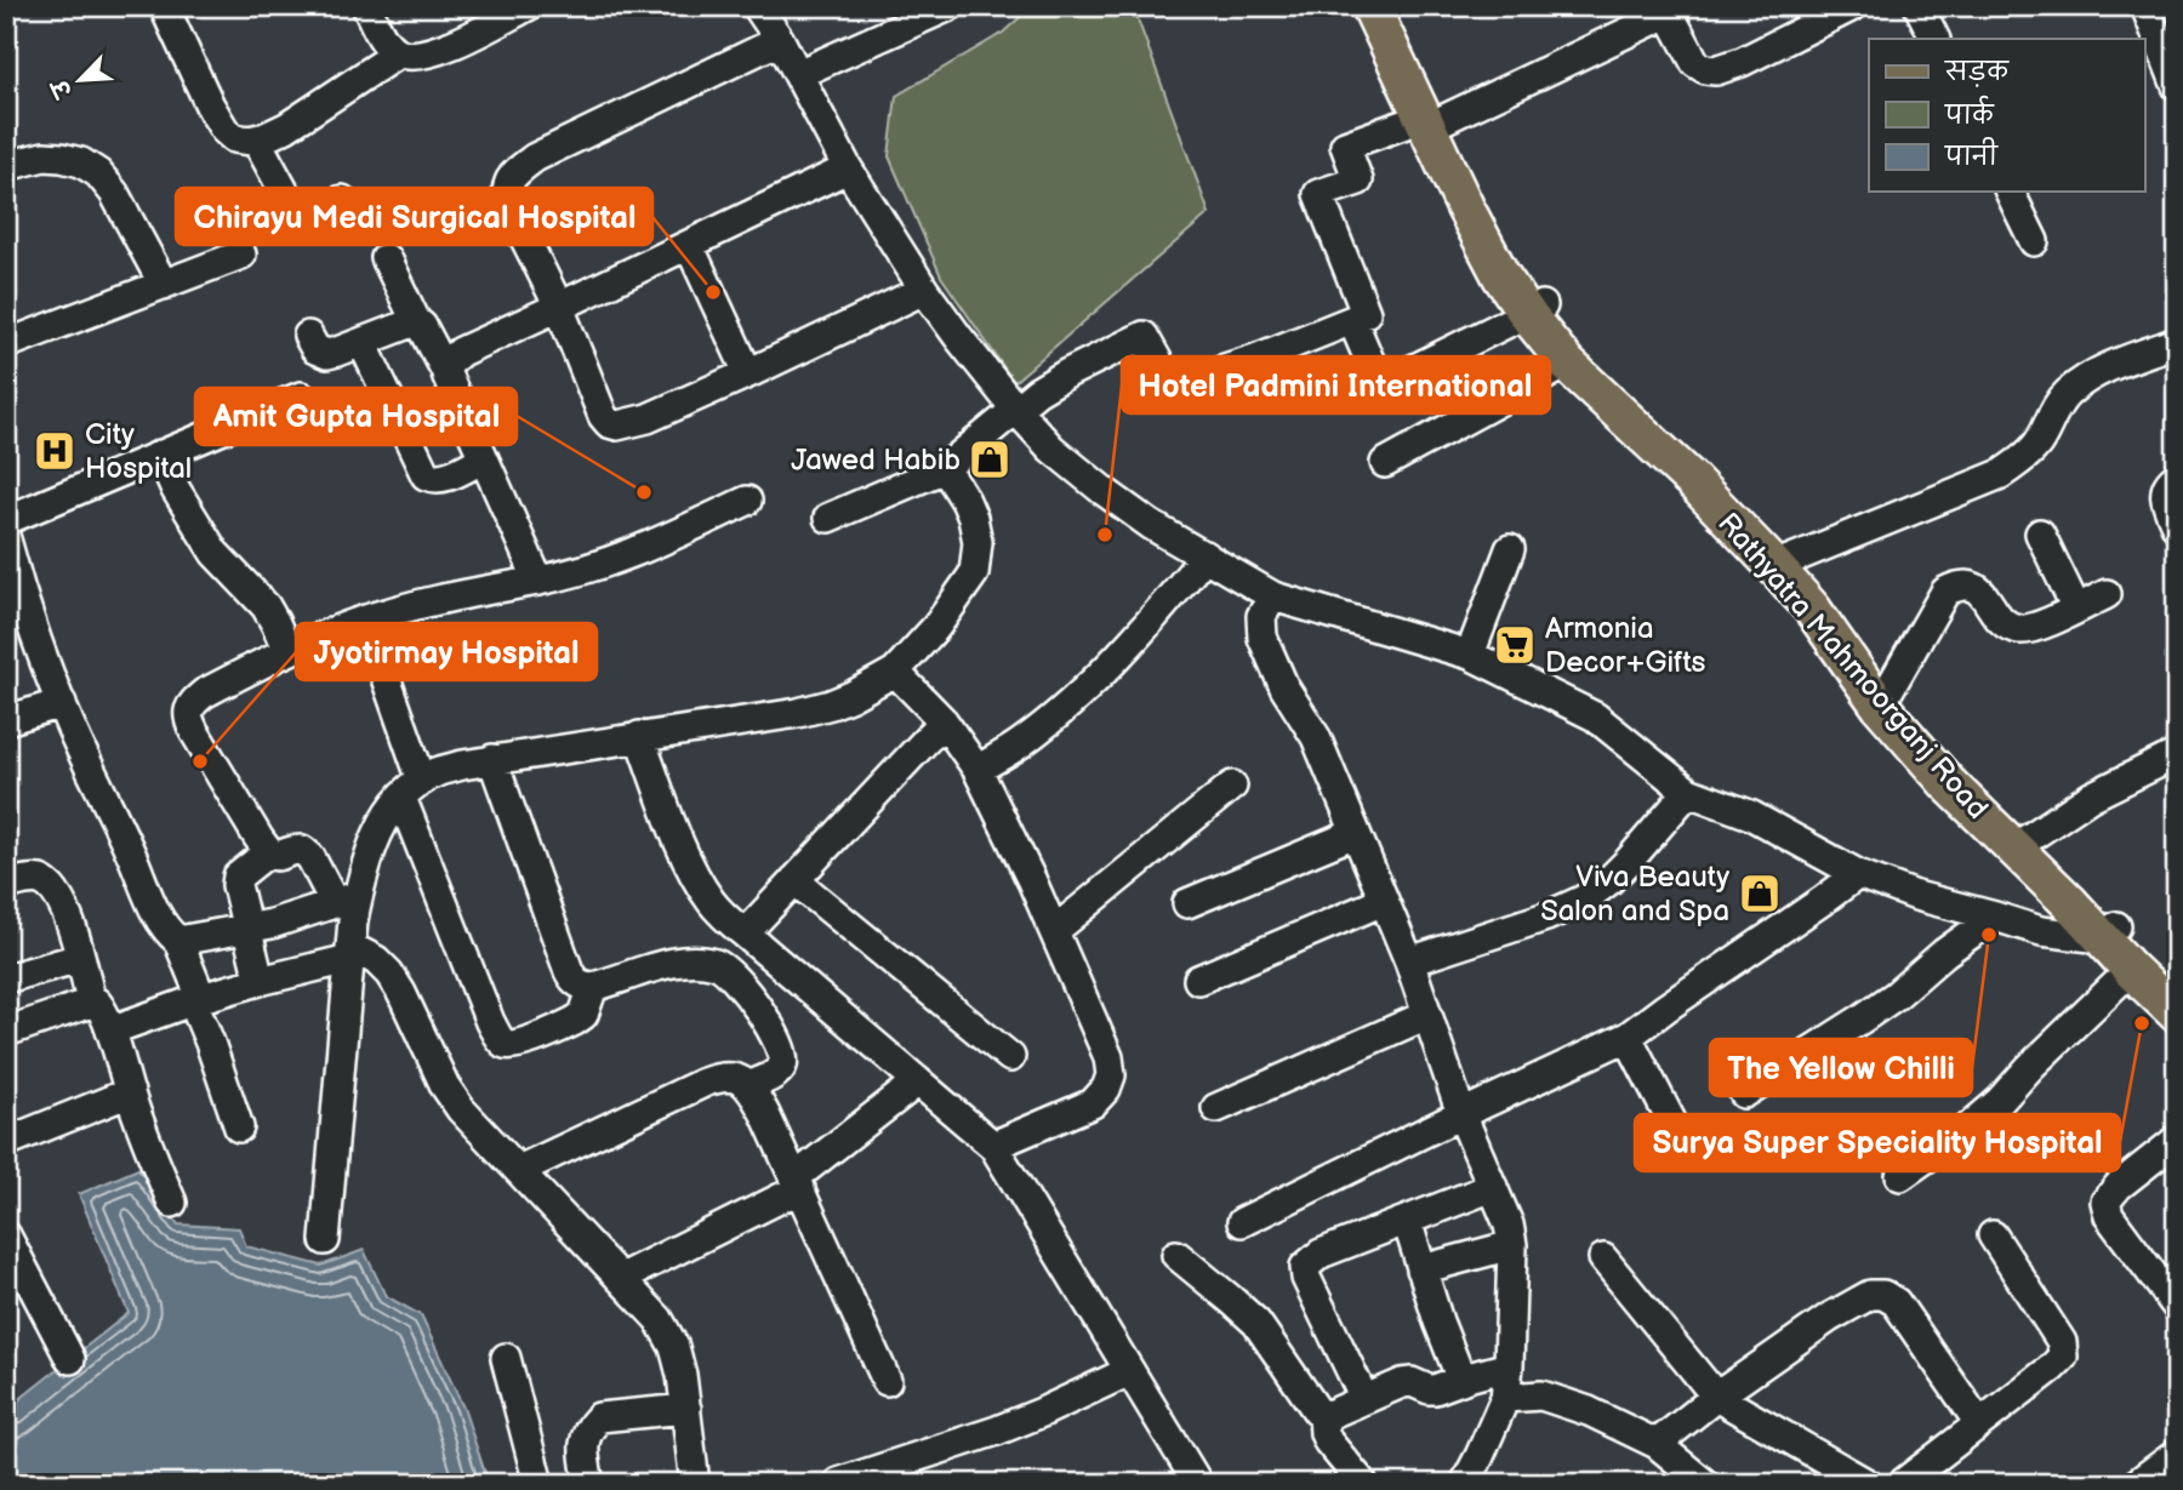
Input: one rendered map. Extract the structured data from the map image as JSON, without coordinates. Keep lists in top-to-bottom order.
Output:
{
  "streets": {
    "main road": ["Rathyatra Mahmoorganj Road"]
  },
  "places": {
    "other": [
      "Chirayu Medi Surgical Hospital",
      "Amit Gupta Hospital",
      "Hotel Padmini International",
      "Jyotirmay Hospital",
      "The Yellow Chilli",
      "Surya Super Speciality Hospital"
    ],
    "hospital": ["City Hospital"],
    "shop": ["Jawed Habib", "Viva Beauty Salon and Spa"],
    "supermarket": ["Armonia Decor+Gifts"]
  },
  "legend": ["सड़क", "पार्क", "पानी"],
  "north": "bottom left"
}
